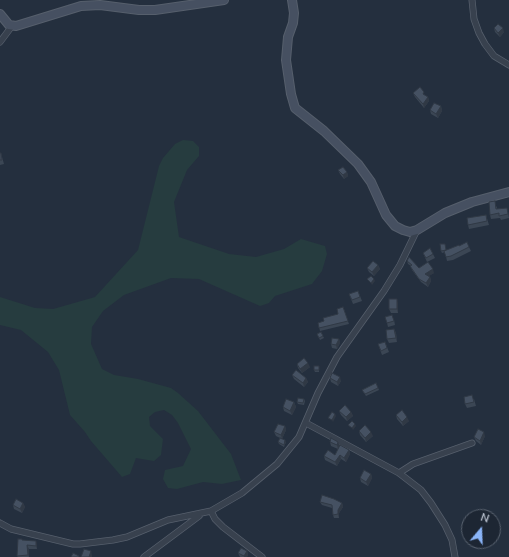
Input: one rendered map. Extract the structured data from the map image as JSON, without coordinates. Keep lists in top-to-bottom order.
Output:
{
  "north": "top"
}
